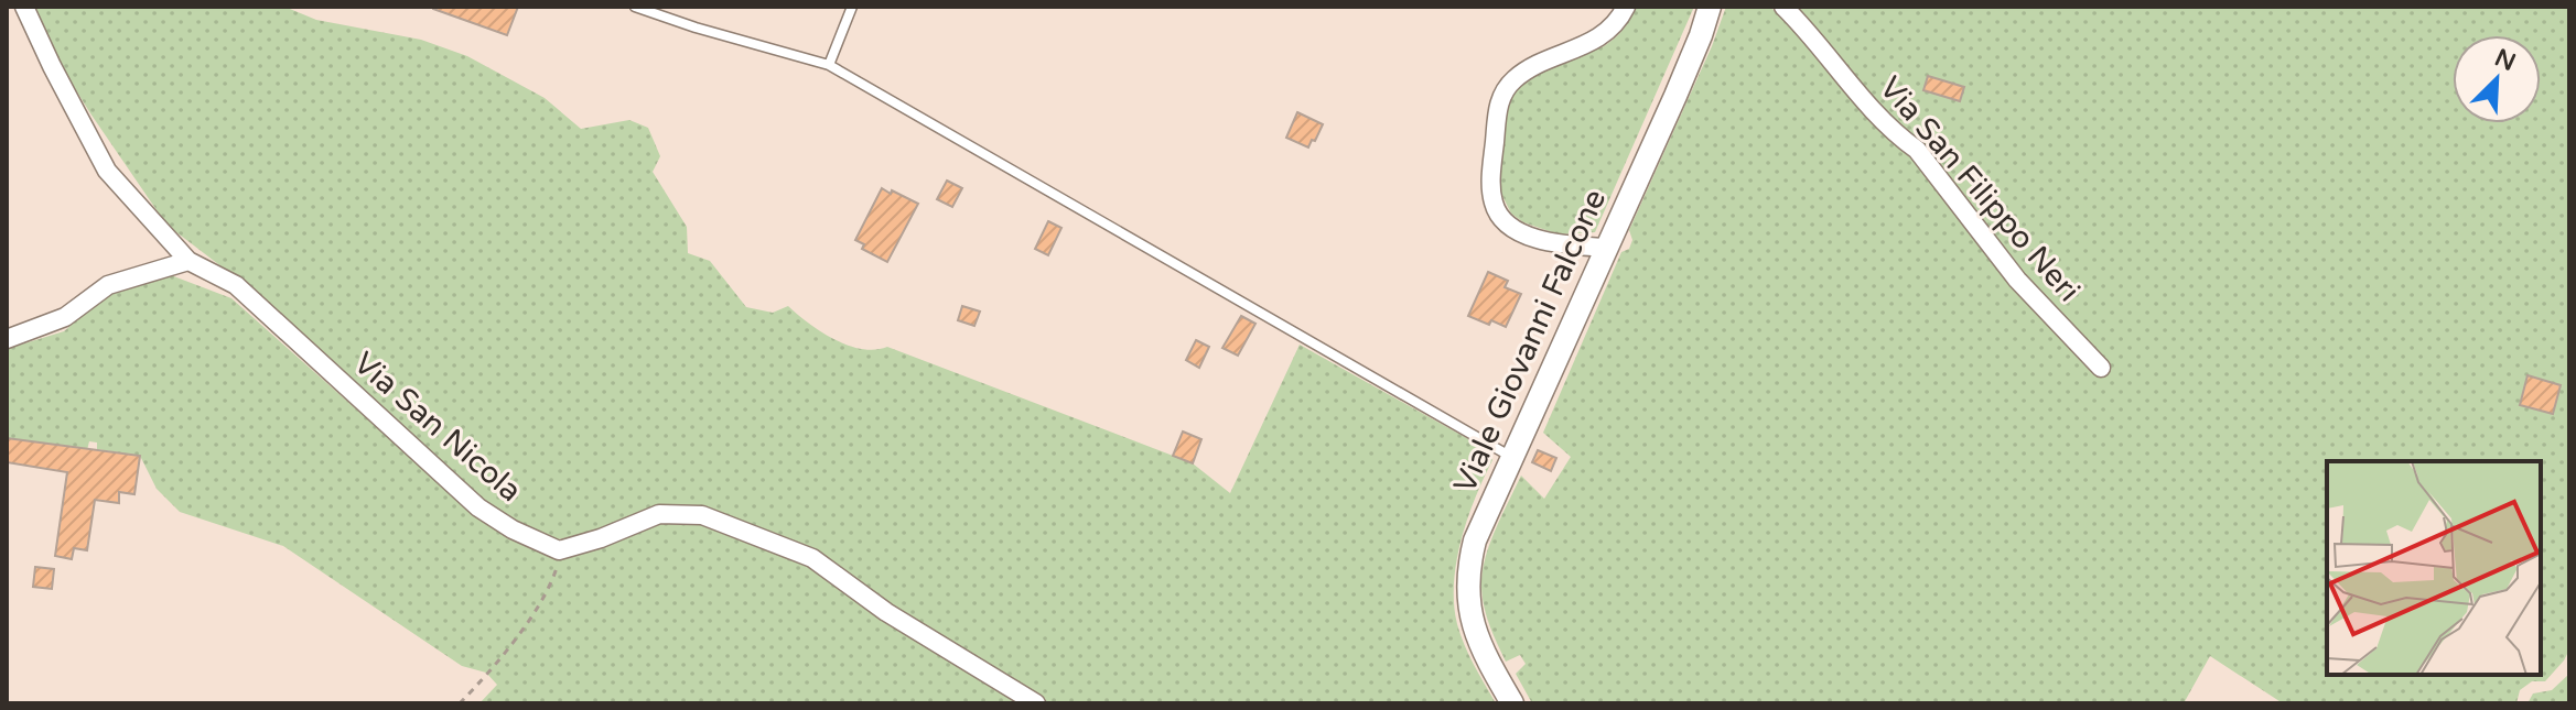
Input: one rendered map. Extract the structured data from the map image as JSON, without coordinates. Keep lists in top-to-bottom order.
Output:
{
  "streets": {
    "street": ["Via San Filippo Neri", "Viale Giovanni Falcone", "Via San Nicola"]
  },
  "north": "top right"
}
